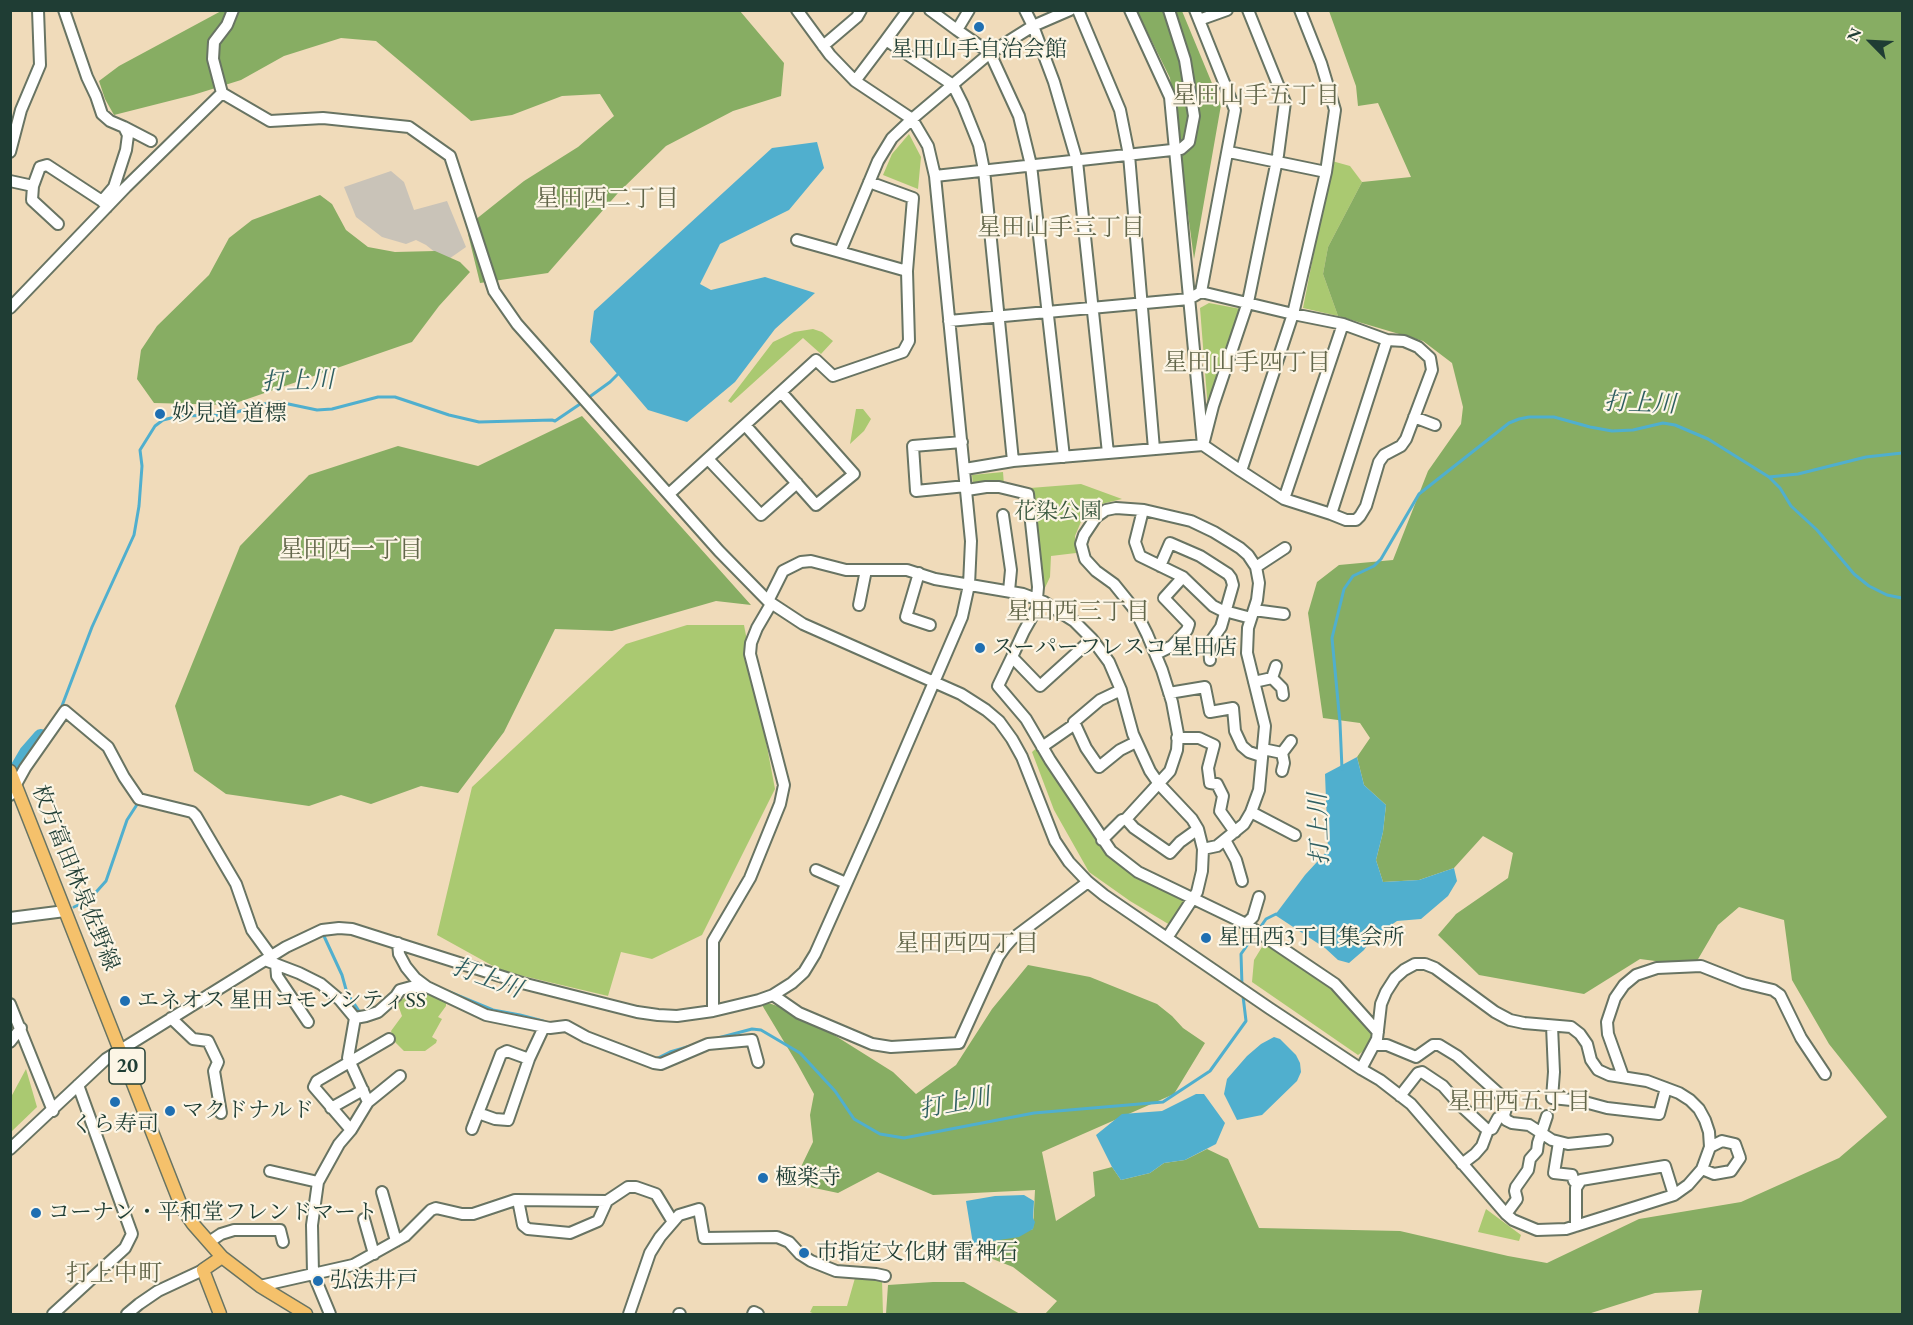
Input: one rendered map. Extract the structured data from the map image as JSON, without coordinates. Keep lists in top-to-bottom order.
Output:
{
  "streets": {
    "main road": ["枚方富田林泉佐野線", "20"]
  },
  "districts": [
    "星田山手五丁目",
    "星田西二丁目",
    "星田山手三丁目",
    "星田山手四丁目",
    "星田西一丁目",
    "星田西三丁目",
    "星田西四丁目",
    "星田西五丁目",
    "打上中町"
  ],
  "water": ["打上川"],
  "parks": ["花染公園"],
  "places": [
    "星田山手自治会館",
    "妙見道 道標",
    "スーパーフレスコ 星田店",
    "星田西3丁目集会所",
    "エネオス 星田コモンシティSS",
    "くら寿司",
    "マクドナルド",
    "極楽寺",
    "コーナン・平和堂フレンドマート",
    "市指定文化財 雷神石",
    "弘法井戸"
  ],
  "north": "top left"
}
